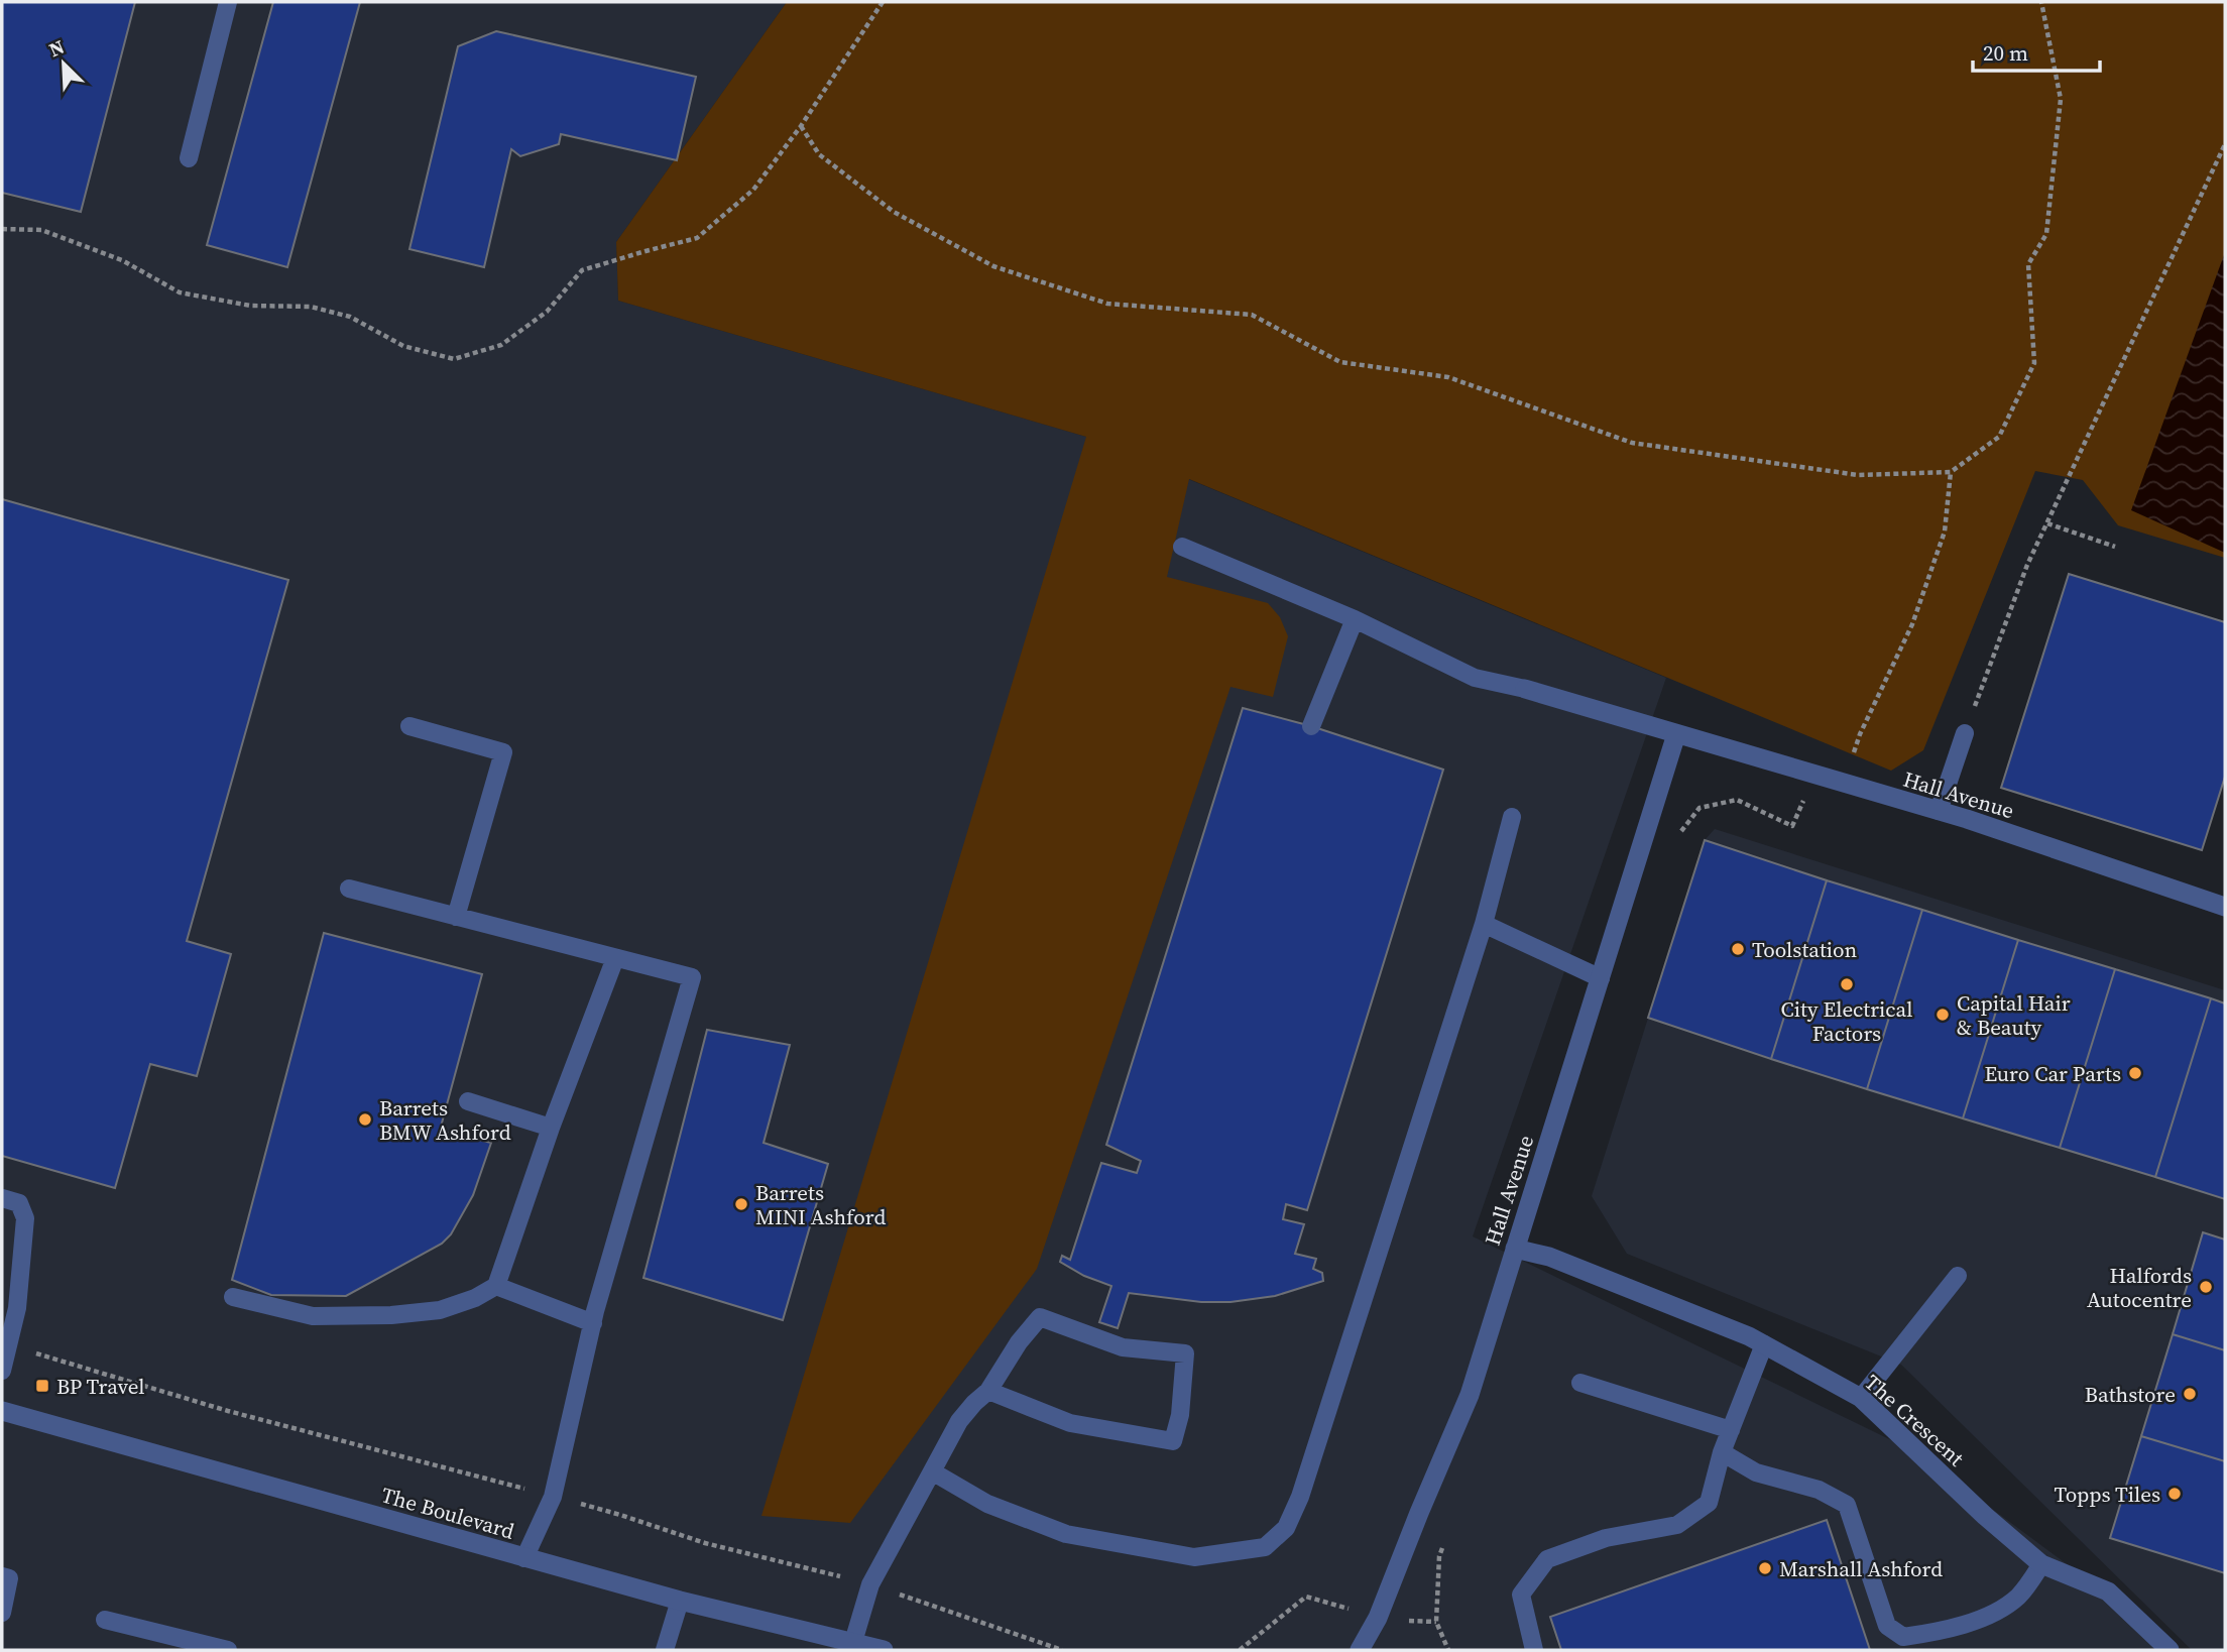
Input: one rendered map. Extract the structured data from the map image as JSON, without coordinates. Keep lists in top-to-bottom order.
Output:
{
  "streets": {
    "street": ["Hall Avenue", "The Crescent", "The Boulevard"]
  },
  "crossings": [
    ["Hall Avenue", "The Crescent"]
  ],
  "places": {
    "other": [
      "Toolstation",
      "City Electrical Factors",
      "Capital Hair & Beauty",
      "Euro Car Parts",
      "Barrets BMW Ashford",
      "Barrets MINI Ashford",
      "Halfords Autocentre",
      "Bathstore",
      "Topps Tiles",
      "Marshall Ashford"
    ],
    "transit": ["BP Travel"]
  },
  "scale_bar": "20 m",
  "north": "top left"
}
